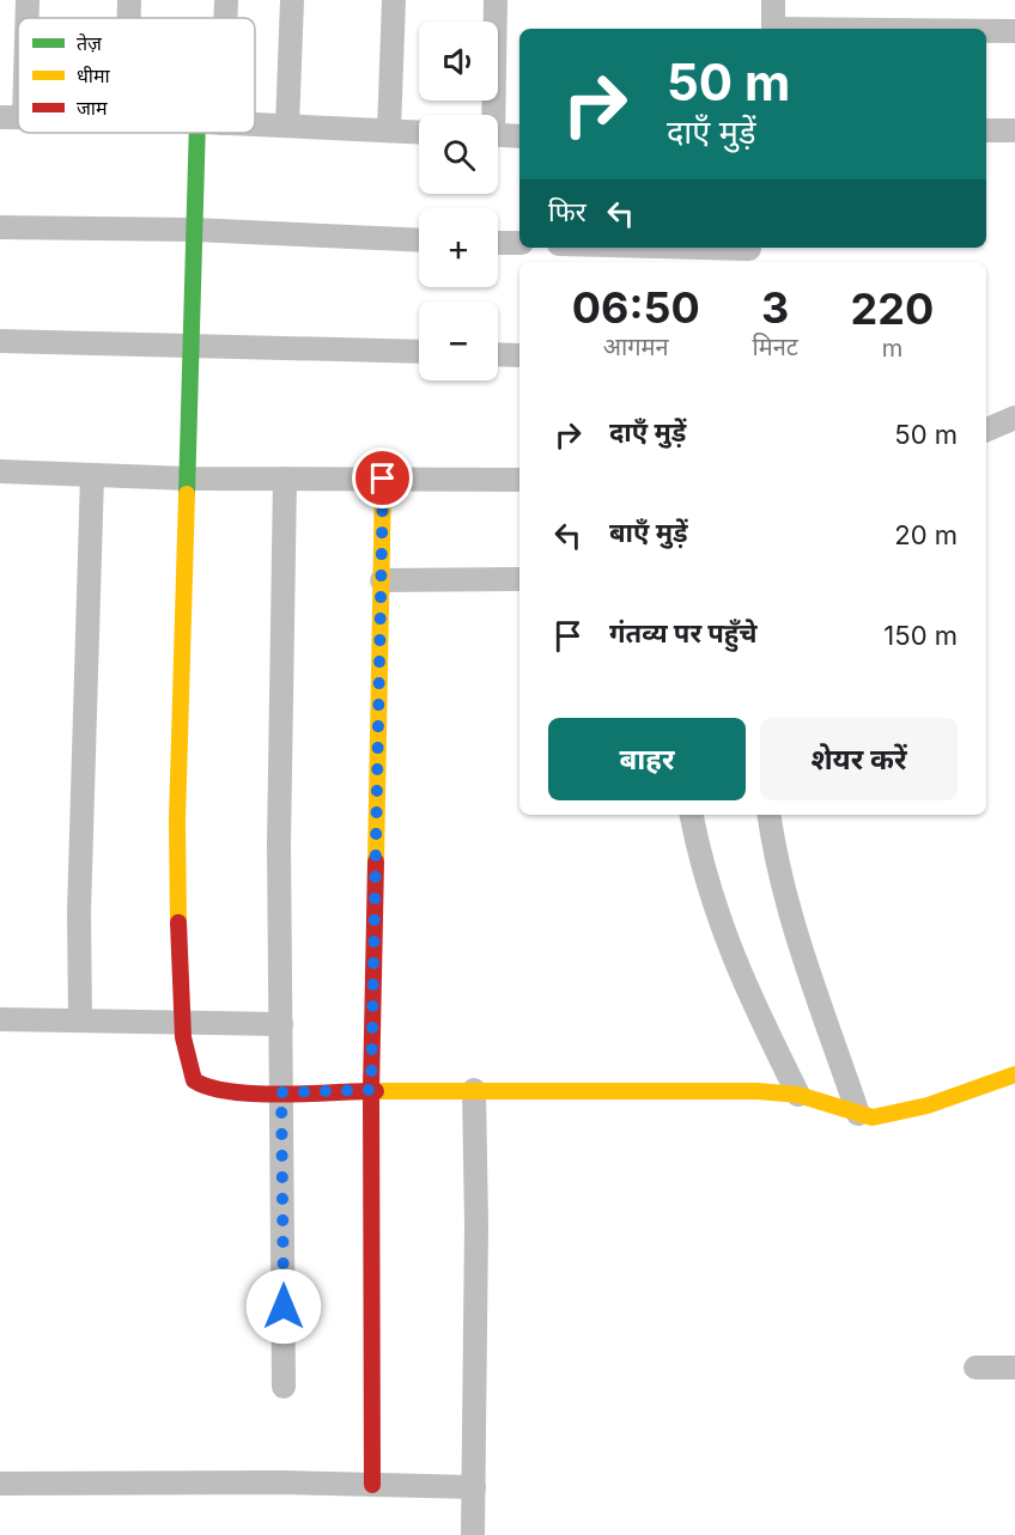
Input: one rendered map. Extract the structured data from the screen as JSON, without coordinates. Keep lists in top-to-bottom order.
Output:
{
  "legend": ["तेज़", "धीमा", "जाम"],
  "page": {
    "map_buttons": ["+", "−"],
    "turn": ["50 m", "दाएँ मुड़ें"],
    "then": "फिर",
    "eta": [
      "06:50",
      "आगमन",
      "3",
      "मिनट",
      "220",
      "m"
    ],
    "list": [
      {
        "name": "दाएँ मुड़ें",
        "value": "50 m"
      },
      {
        "name": "बाएँ मुड़ें",
        "value": "20 m"
      },
      {
        "name": "गंतव्य पर पहुँचे",
        "value": "150 m"
      }
    ],
    "buttons": ["बाहर", "शेयर करें"]
  }
}
